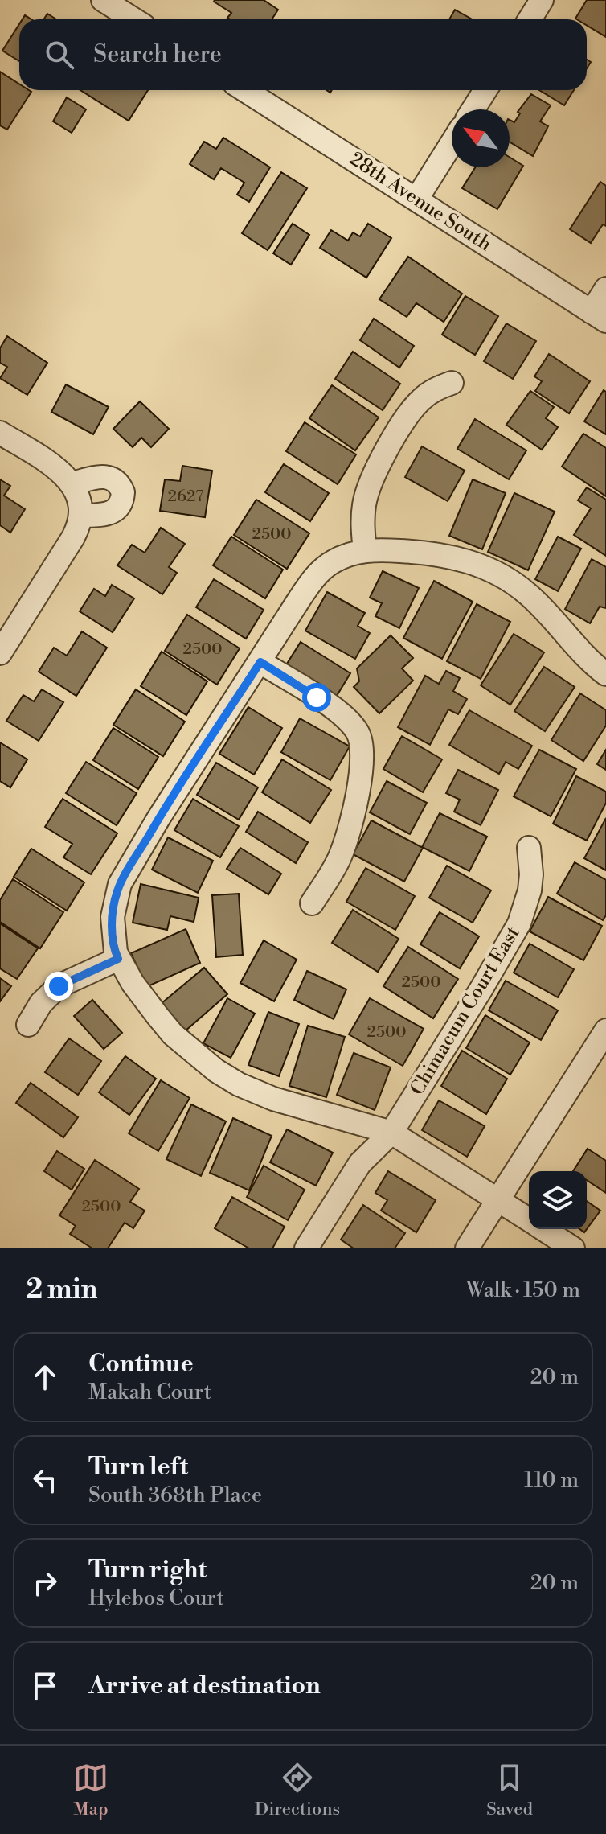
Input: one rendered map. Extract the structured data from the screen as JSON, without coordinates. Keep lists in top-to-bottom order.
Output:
{
  "streets": {
    "street": ["28th Avenue South", "Chimacum Court East"]
  },
  "house_numbers": [
    "2627",
    "2500",
    "2500",
    "2500",
    "2500",
    "2500"
  ],
  "north": "top left",
  "page": {
    "search": "Search here",
    "heading": ["2 min", "Walk · 150 m"],
    "list": [
      ["Continue", "Makah Court", "20 m"],
      ["Turn left", "South 368th Place", "110 m"],
      ["Turn right", "Hylebos Court", "20 m"],
      "Arrive at destination"
    ],
    "nav": ["Map", "Directions", "Saved"]
  }
}
